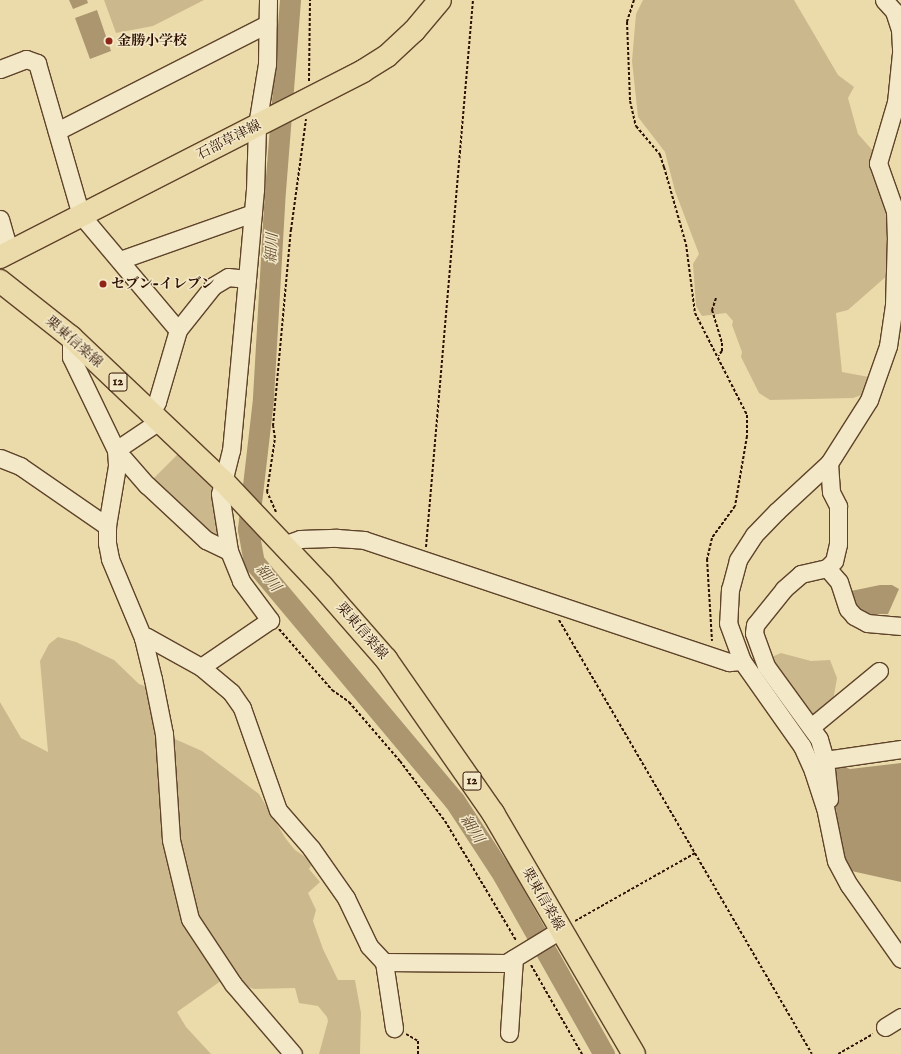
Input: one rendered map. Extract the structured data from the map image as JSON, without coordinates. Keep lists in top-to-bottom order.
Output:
{
  "streets": {
    "main road": ["石部草津線", "栗東信楽線", "12"]
  },
  "water": ["細川"],
  "places": ["金勝小学校", "セブン-イレブン"]
}
